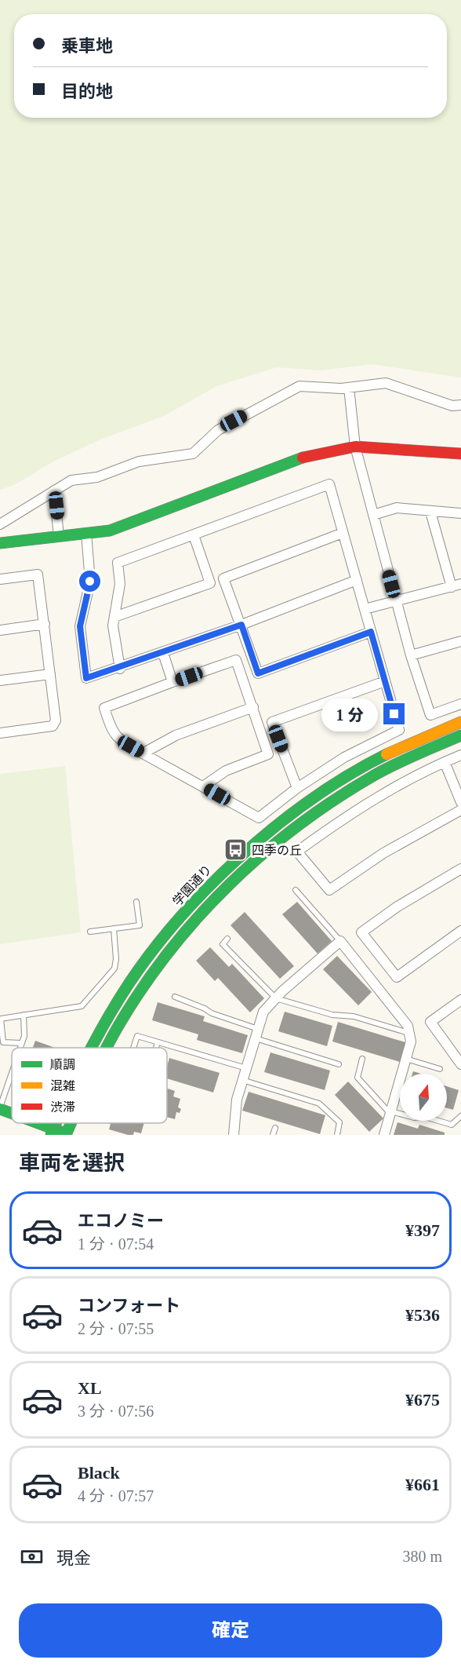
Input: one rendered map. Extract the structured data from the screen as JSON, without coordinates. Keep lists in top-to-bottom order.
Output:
{
  "streets": {
    "street": ["学園通り"]
  },
  "places": {
    "bus stop": ["四季の丘"]
  },
  "legend": ["順調", "混雑", "渋滞"],
  "north": "top",
  "page": {
    "banner": ["乗車地", "目的地"],
    "bubble": "1 分",
    "heading": "車両を選択",
    "list": [
      {
        "name": "エコノミー",
        "note": "1 分 · 07:54",
        "value": "¥397"
      },
      {
        "name": "コンフォート",
        "note": "2 分 · 07:55",
        "value": "¥536"
      },
      {
        "name": "XL",
        "note": "3 分 · 07:56",
        "value": "¥675"
      },
      {
        "name": "Black",
        "note": "4 分 · 07:57",
        "value": "¥661"
      }
    ],
    "pay": ["現金", "380 m"],
    "buttons": "確定"
  }
}
